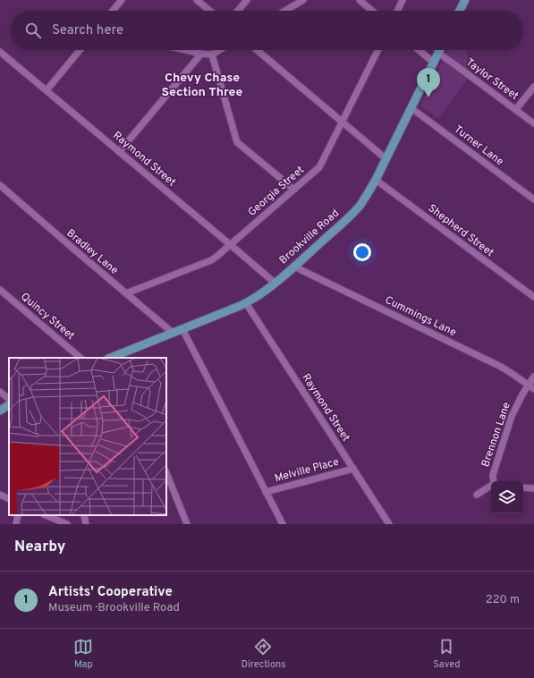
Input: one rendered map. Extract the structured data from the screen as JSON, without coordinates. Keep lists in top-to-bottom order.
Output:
{
  "streets": {
    "main road": ["Brookville Road"],
    "street": [
      "Taylor Street",
      "Turner Lane",
      "Raymond Street",
      "Georgia Street",
      "Shepherd Street",
      "Bradley Lane",
      "Quincy Street",
      "Cummings Lane",
      "Brennon Lane",
      "Melville Place"
    ]
  },
  "crossings": [
    ["Taylor Street", "Brookville Road"],
    ["Turner Lane", "Brookville Road"],
    ["Raymond Street", "Georgia Street"],
    ["Raymond Street", "Brookville Road"],
    ["Raymond Street", "Melville Place"],
    ["Georgia Street", "Bradley Lane"],
    ["Shepherd Street", "Brookville Road"],
    ["Brookville Road", "Bradley Lane"],
    ["Brookville Road", "Cummings Lane"],
    ["Cummings Lane", "Brennon Lane"]
  ],
  "districts": ["Chevy Chase Section Three"],
  "page": {
    "search": "Search here",
    "pins": "1",
    "heading": "Nearby",
    "list": [
      {
        "mark": "1",
        "name": "Artists' Cooperative",
        "note": "Museum · Brookville Road",
        "value": "220 m"
      }
    ],
    "nav": ["Map", "Directions", "Saved"]
  }
}
